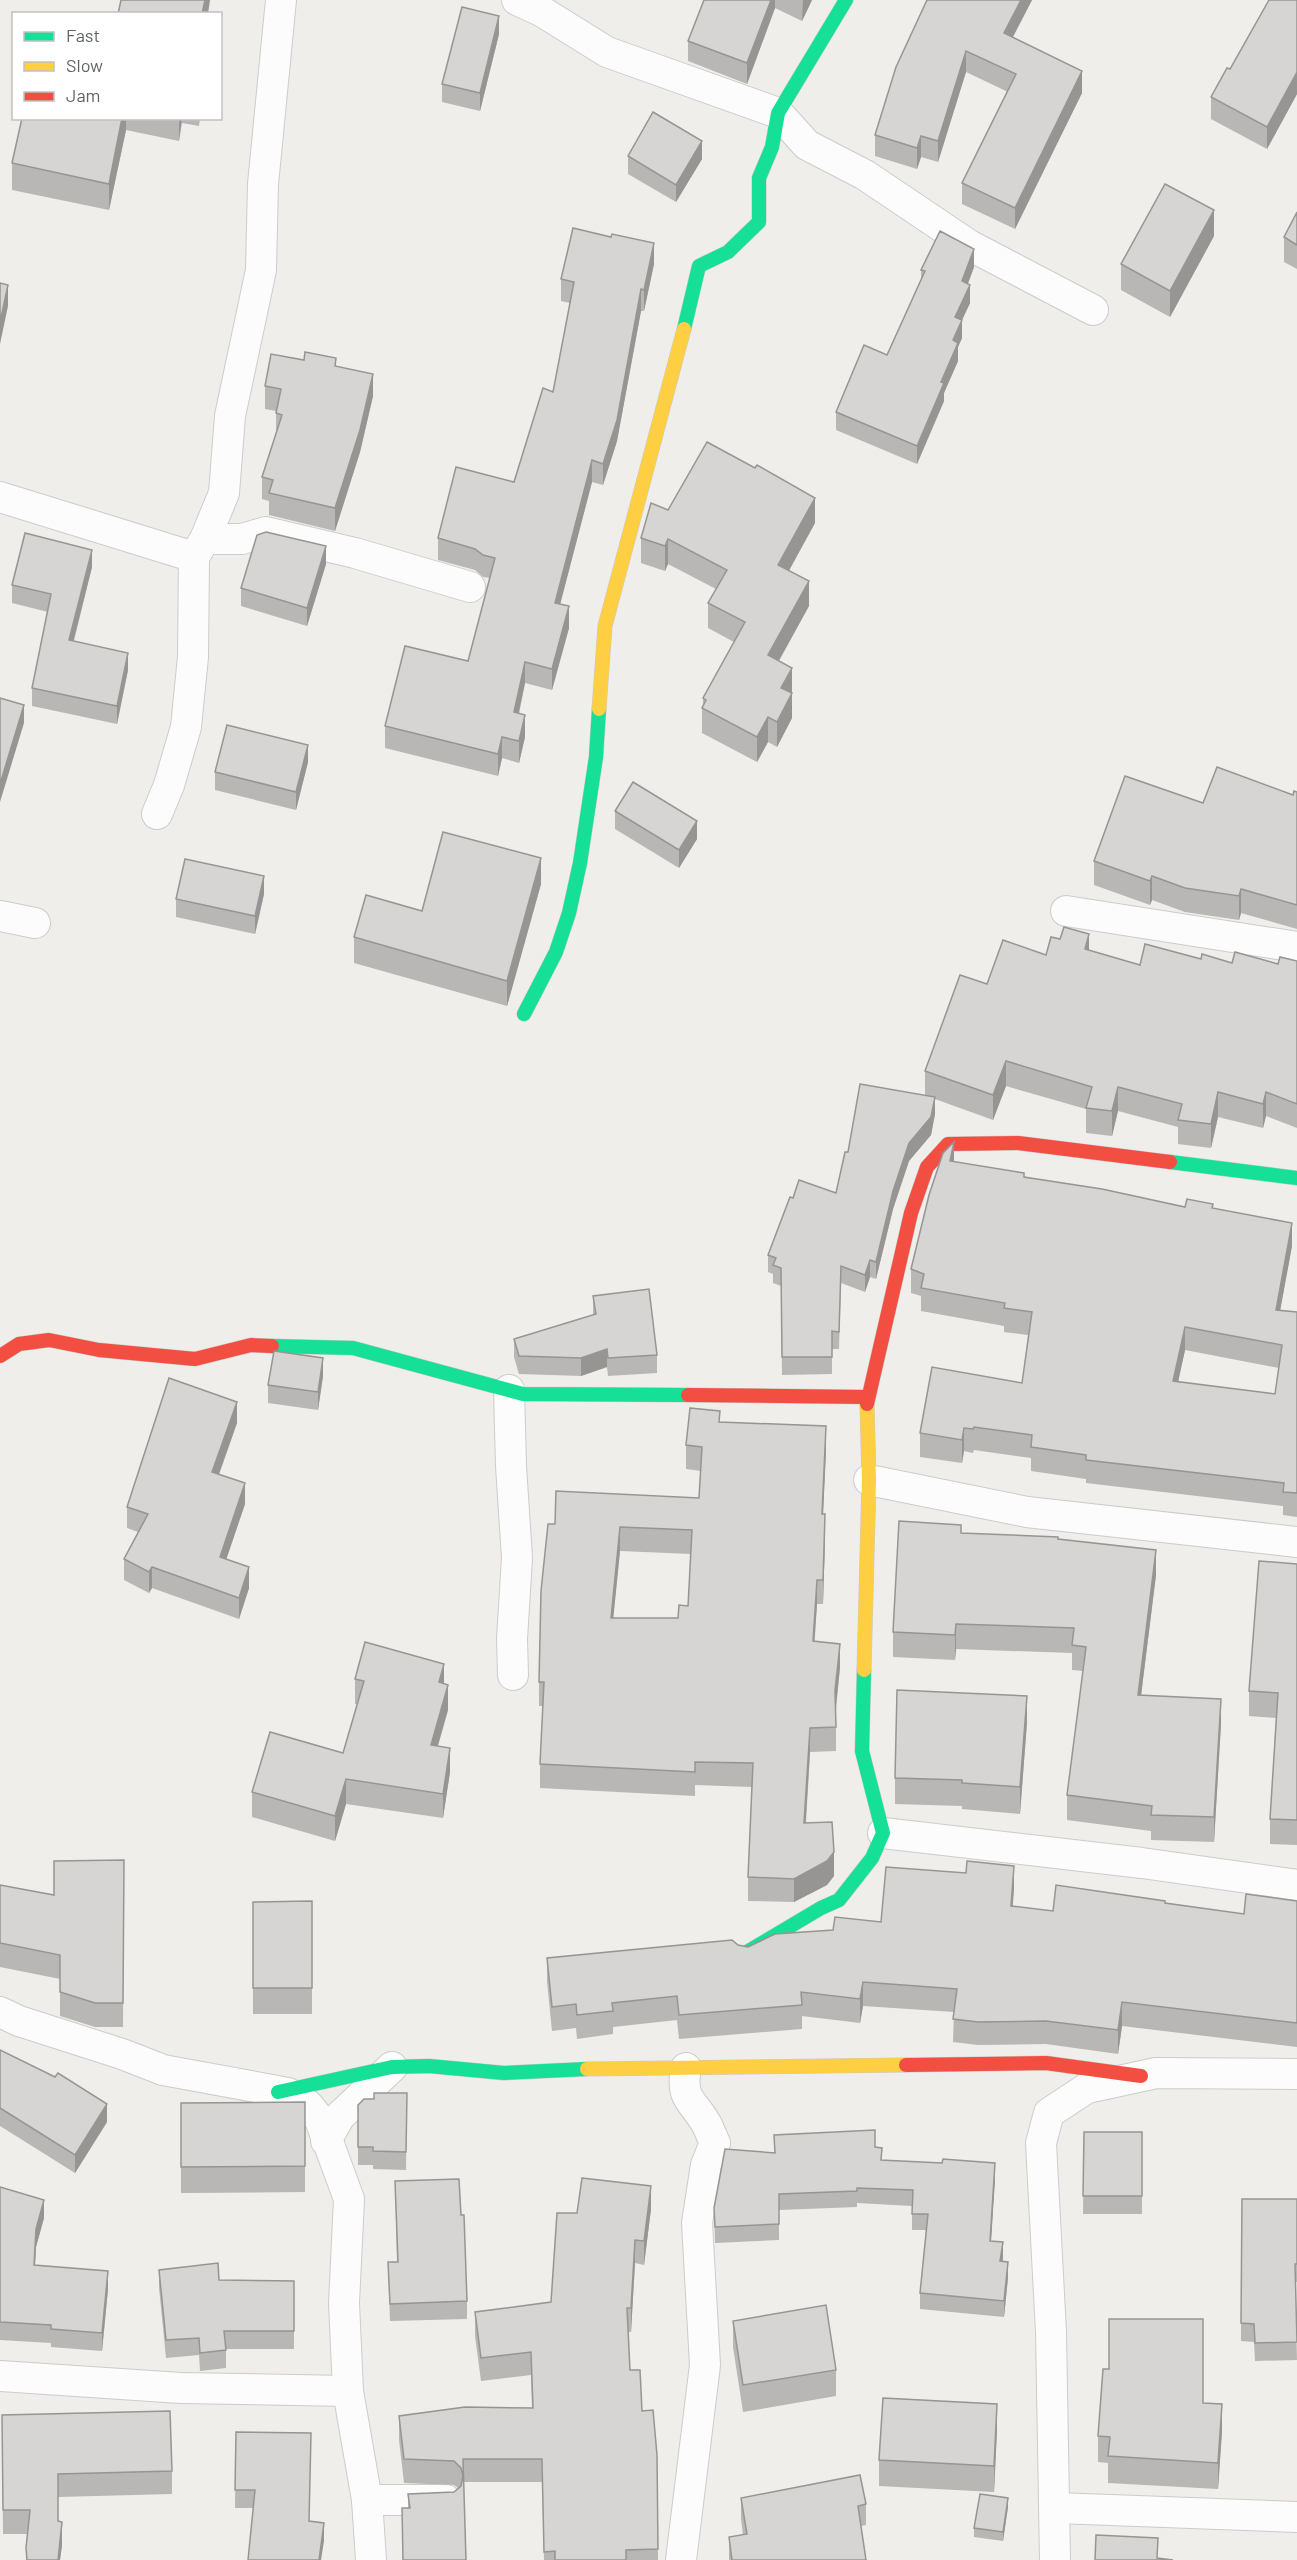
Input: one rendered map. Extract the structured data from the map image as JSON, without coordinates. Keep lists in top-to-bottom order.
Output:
{
  "legend": ["Fast", "Slow", "Jam"]
}
